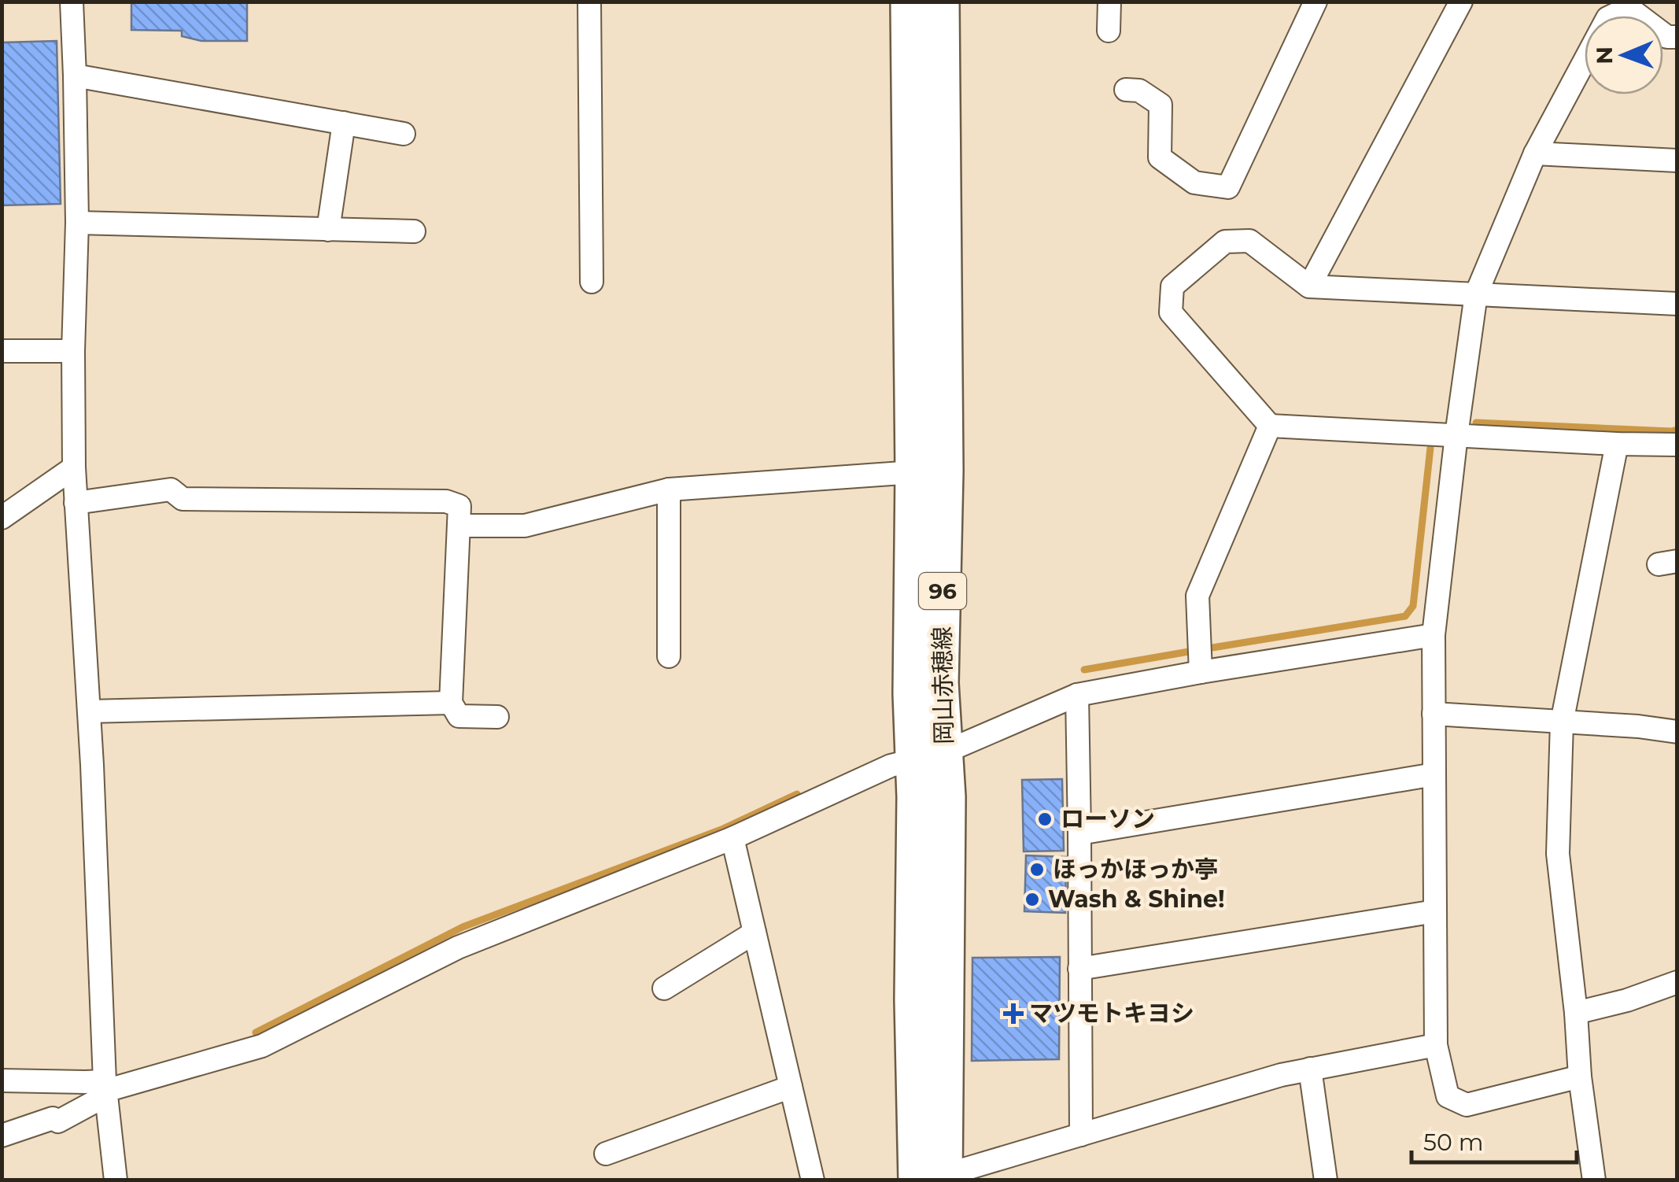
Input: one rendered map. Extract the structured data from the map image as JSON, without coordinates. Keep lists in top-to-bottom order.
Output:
{
  "streets": {
    "main road": ["96", "岡山赤穂線"]
  },
  "places": {
    "other": ["ローソン", "ほっかほっか亭", "Wash & Shine!"],
    "health": ["マツモトキヨシ"]
  },
  "scale_bar": "50 m",
  "north": "left"
}
